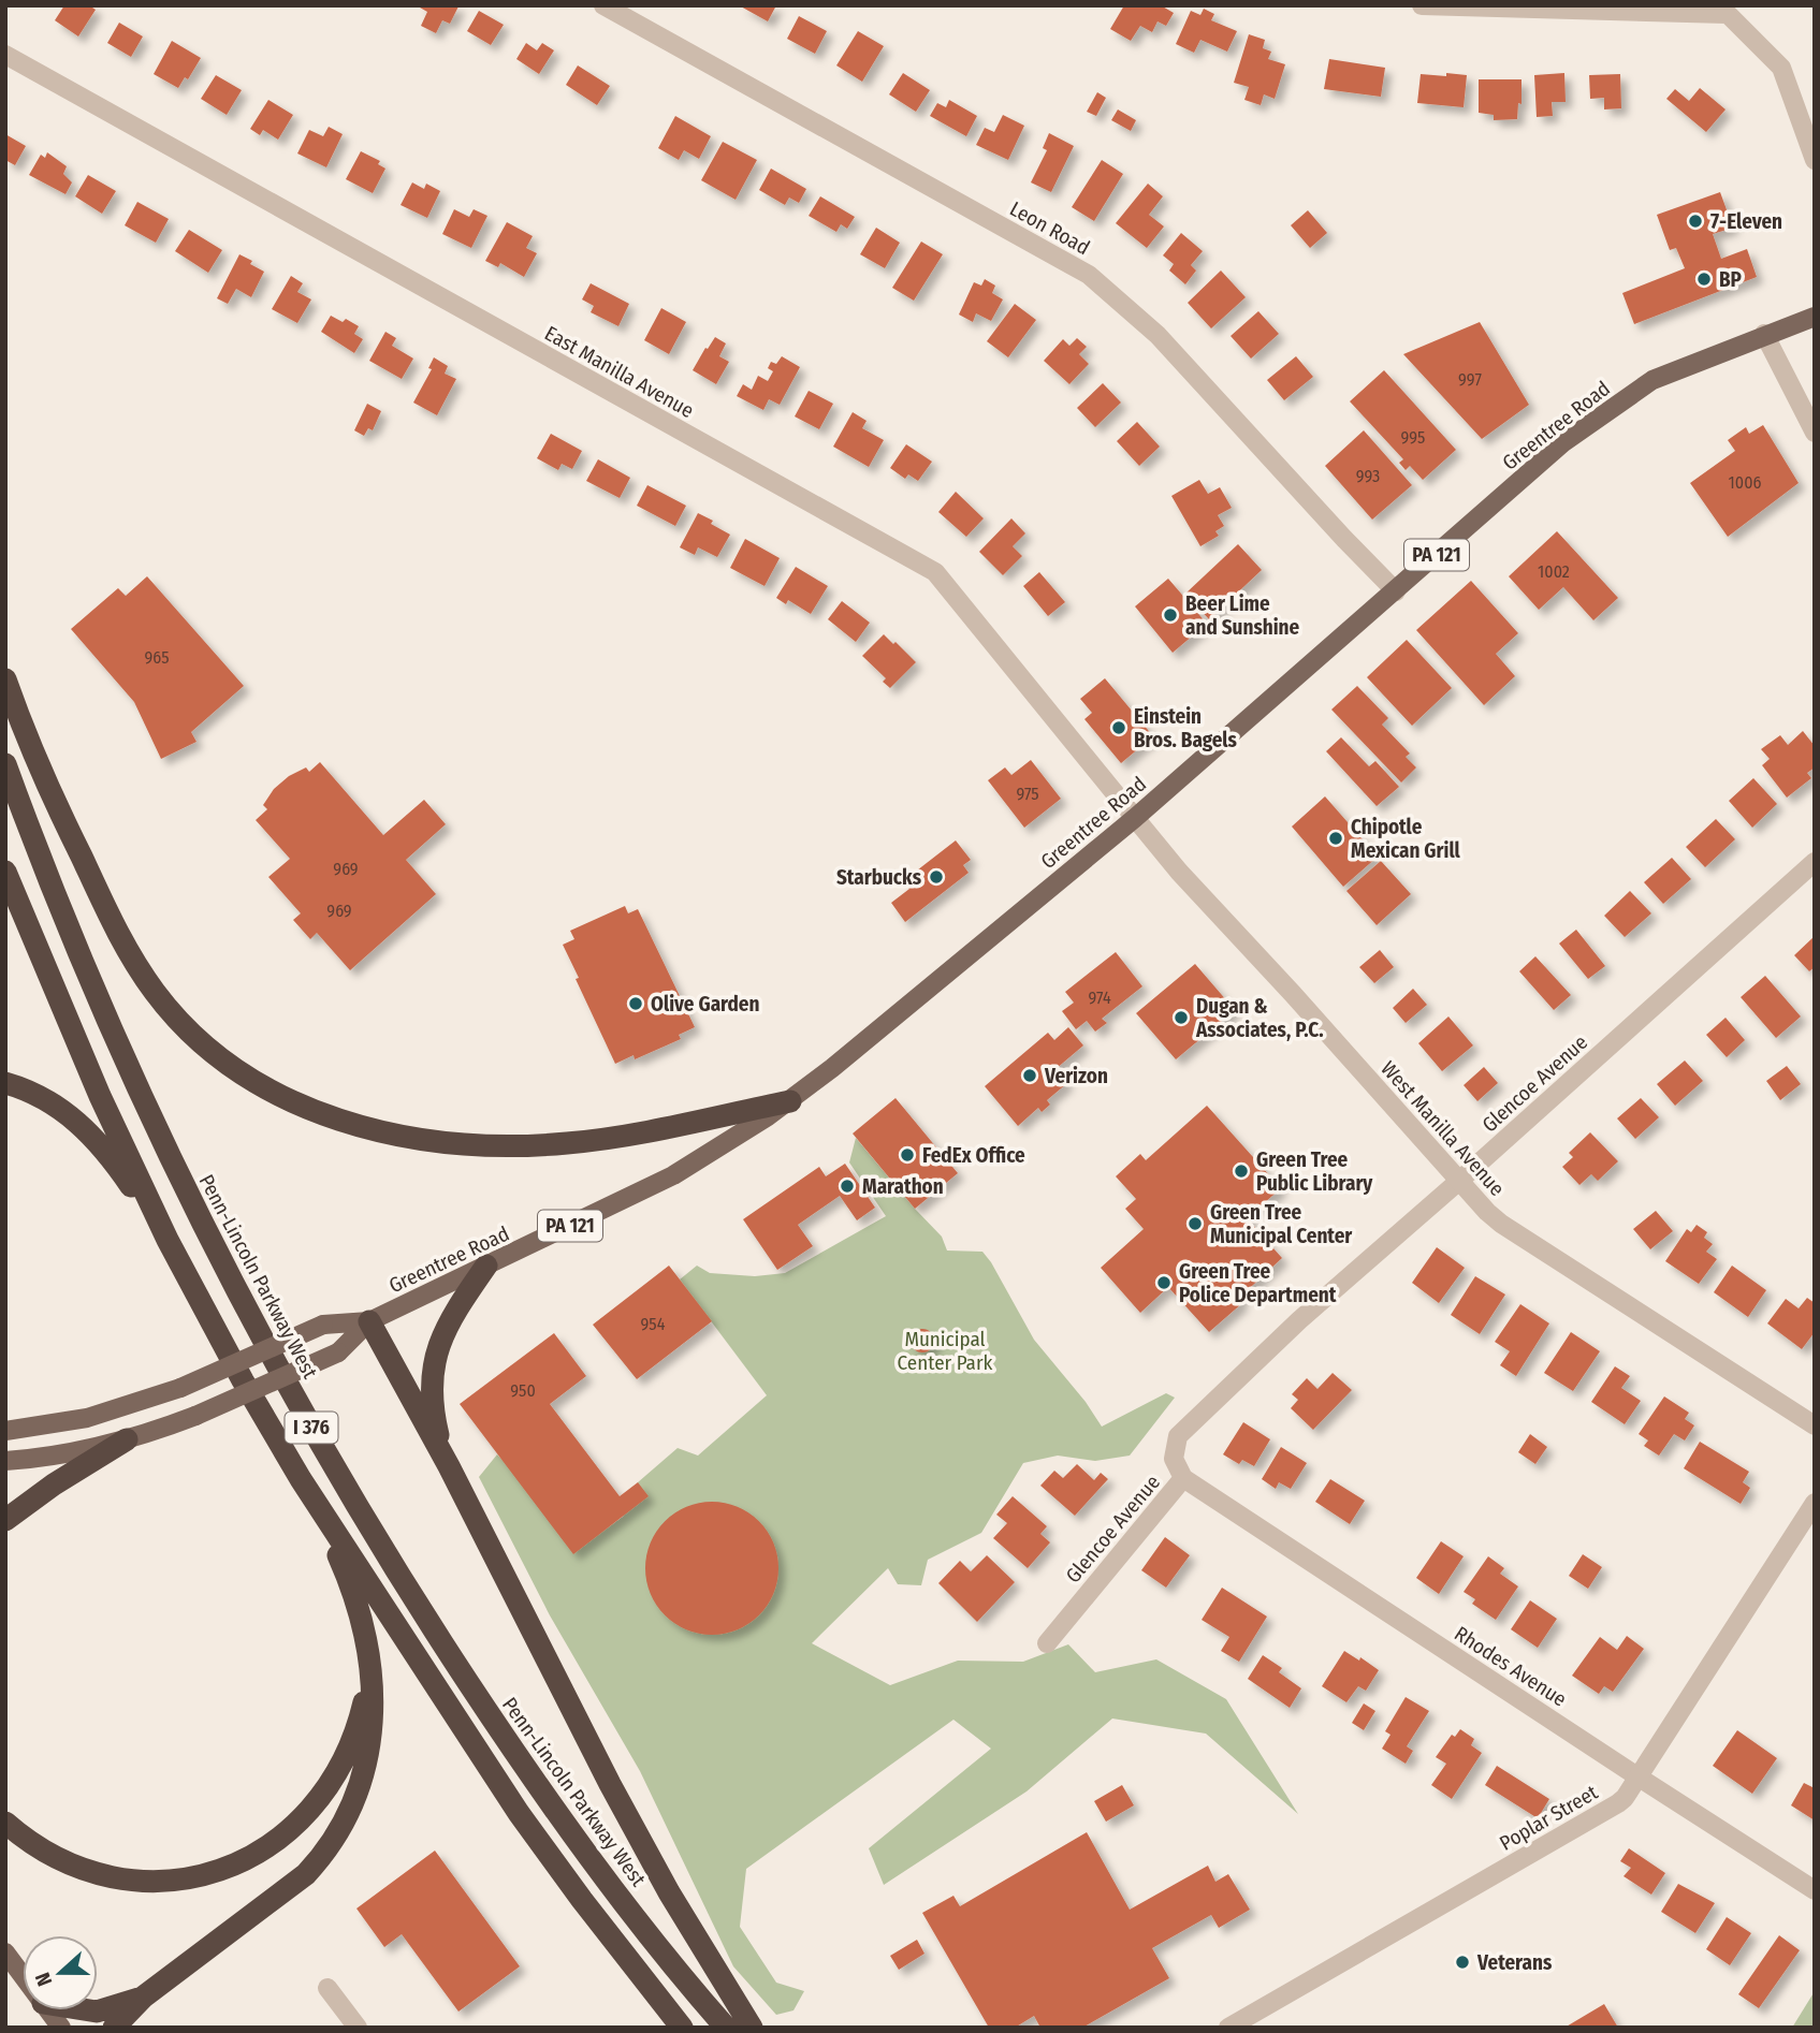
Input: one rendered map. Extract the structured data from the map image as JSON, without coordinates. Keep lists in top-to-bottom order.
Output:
{
  "streets": {
    "highway": ["Penn-Lincoln Parkway West", "I 376"],
    "main road": ["Greentree Road", "PA 121"],
    "street": [
      "Leon Road",
      "East Manilla Avenue",
      "Glencoe Avenue",
      "West Manilla Avenue",
      "Rhodes Avenue",
      "Poplar Street"
    ]
  },
  "crossings": [
    ["Leon Road", "Greentree Road"],
    ["East Manilla Avenue", "Greentree Road"],
    ["East Manilla Avenue", "West Manilla Avenue"],
    ["Greentree Road", "West Manilla Avenue"],
    ["Glencoe Avenue", "West Manilla Avenue"],
    ["Glencoe Avenue", "Rhodes Avenue"],
    ["Rhodes Avenue", "Poplar Street"]
  ],
  "parks": ["Municipal Center Park"],
  "places": [
    "7-Eleven",
    "BP",
    "Beer Lime and Sunshine",
    "Einstein Bros. Bagels",
    "Chipotle Mexican Grill",
    "Starbucks",
    "Olive Garden",
    "Dugan & Associates, P.C.",
    "Verizon",
    "FedEx Office",
    "Green Tree Public Library",
    "Marathon",
    "Green Tree Municipal Center",
    "Green Tree Police Department",
    "Veterans"
  ],
  "house_numbers": [
    "997",
    "995",
    "993",
    "1006",
    "1002",
    "965",
    "975",
    "969",
    "969",
    "974",
    "954",
    "950"
  ],
  "north": "left"
}
